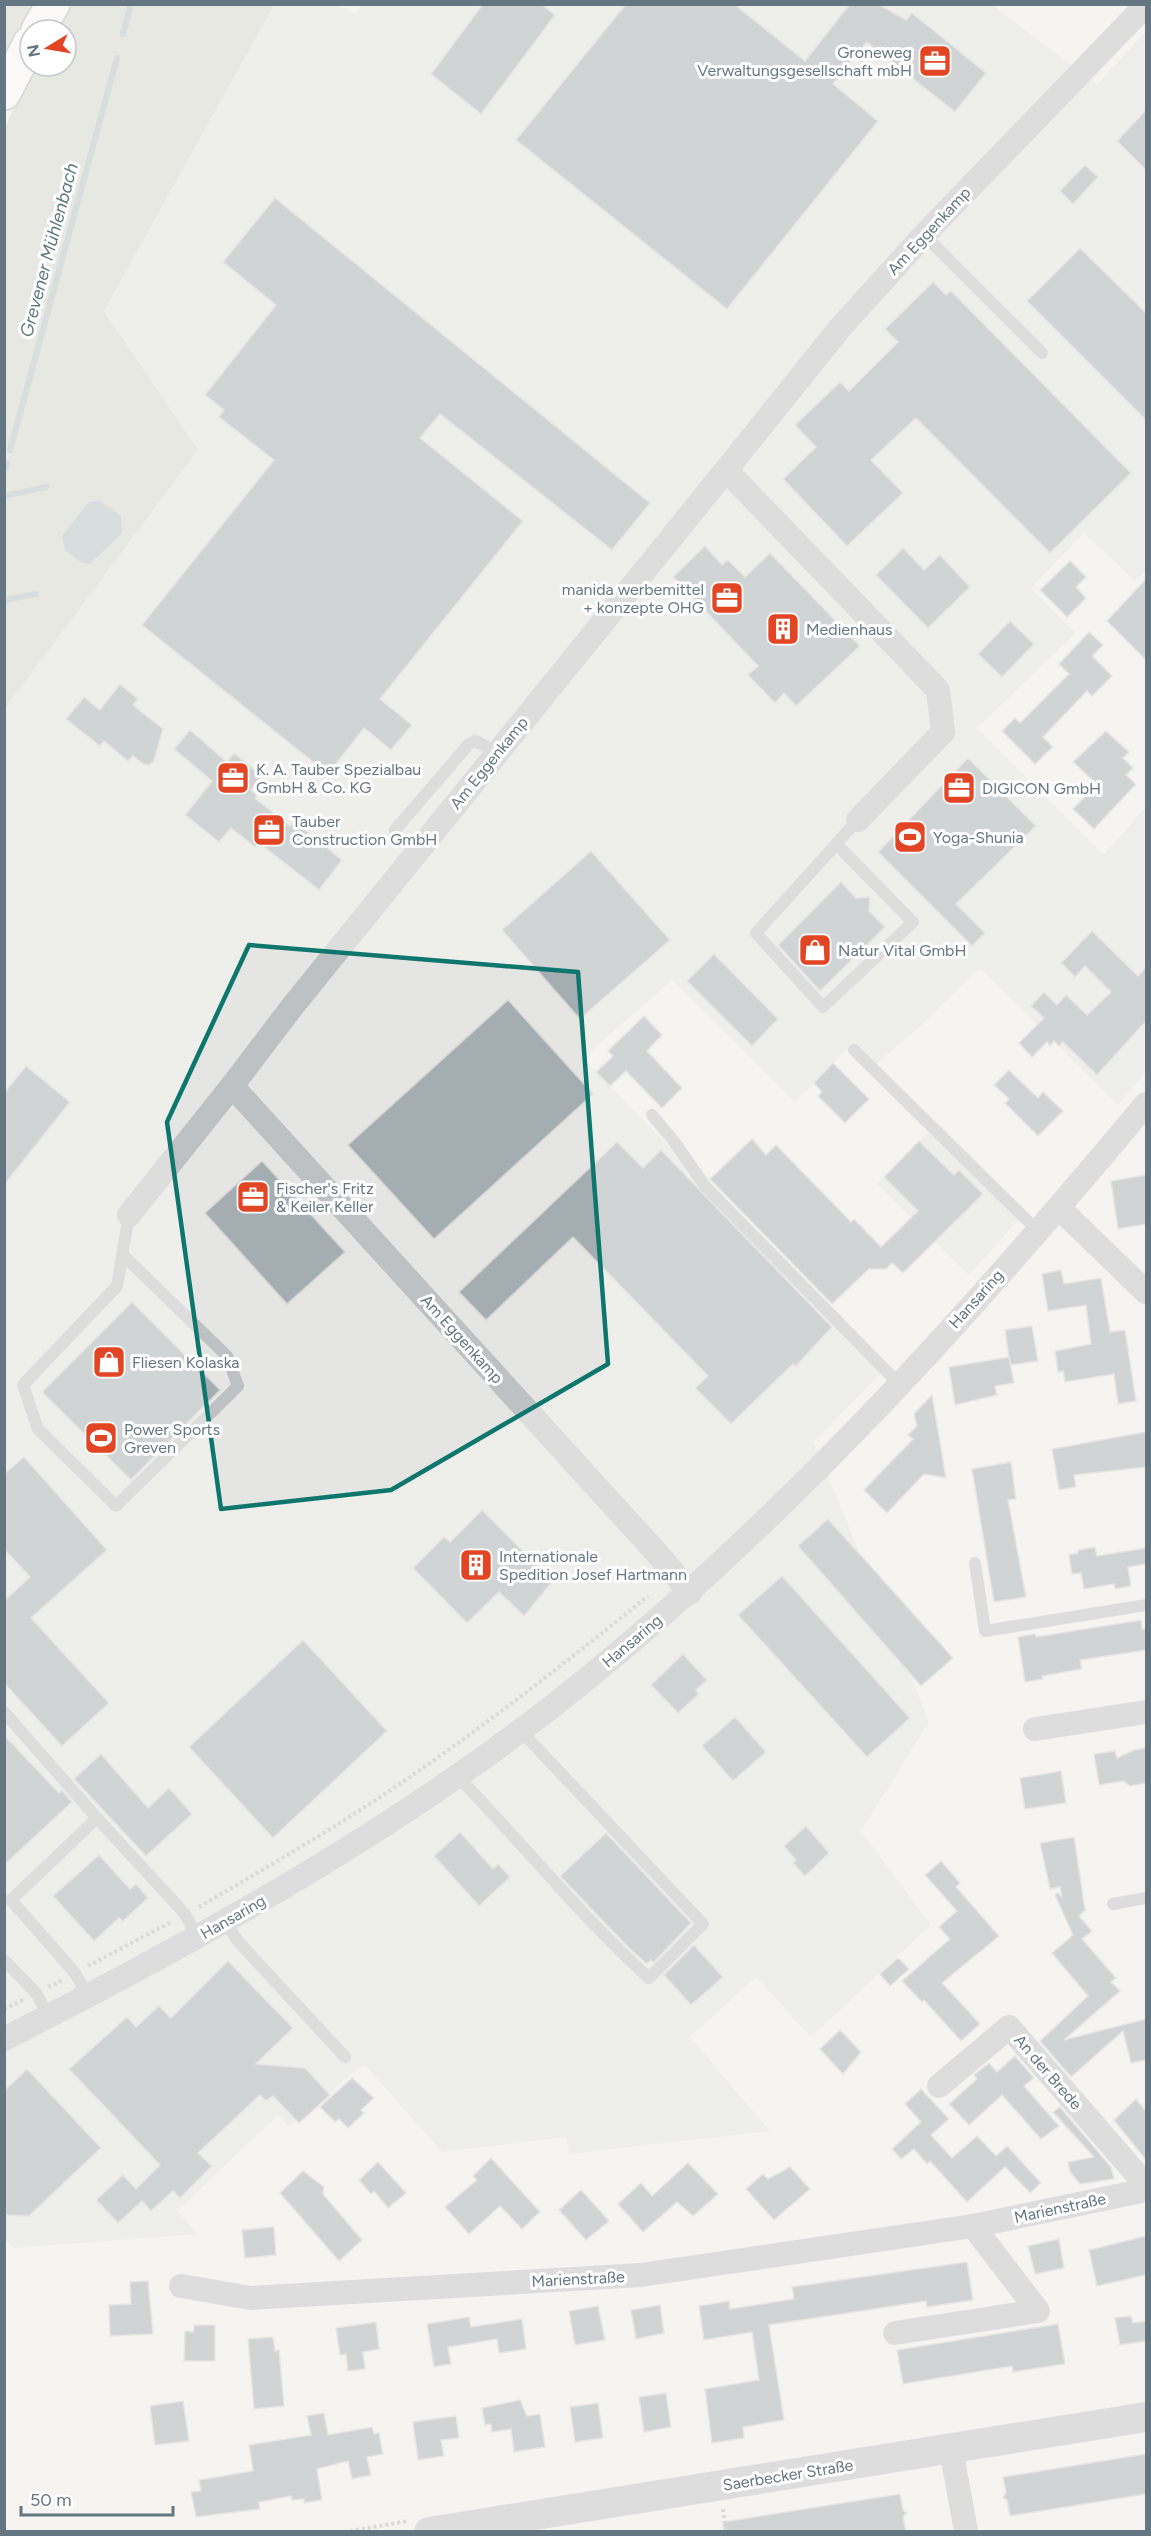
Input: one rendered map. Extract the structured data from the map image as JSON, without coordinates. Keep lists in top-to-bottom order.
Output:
{
  "streets": {
    "street": [
      "Am Eggenkamp",
      "Hansaring",
      "An der Brede",
      "Marienstraße",
      "Saerbecker Straße"
    ]
  },
  "crossings": [
    ["Am Eggenkamp", "Hansaring"]
  ],
  "water": ["Grevener Mühlenbach"],
  "places": {
    "office": [
      "Groneweg Verwaltungsgesellschaft mbH",
      "manida werbemittel + konzepte OHG",
      "K. A. Tauber Spezialbau GmbH & Co. KG",
      "DIGICON GmbH",
      "Tauber Construction GmbH",
      "Fischer's Fritz & Keiler Keller"
    ],
    "building": ["Medienhaus", "Internationale Spedition Josef Hartmann"],
    "sports": ["Yoga-Shunia", "Power Sports Greven"],
    "shop": ["Natur Vital GmbH", "Fliesen Kolaska"]
  },
  "scale_bar": "50 m",
  "north": "left"
}
